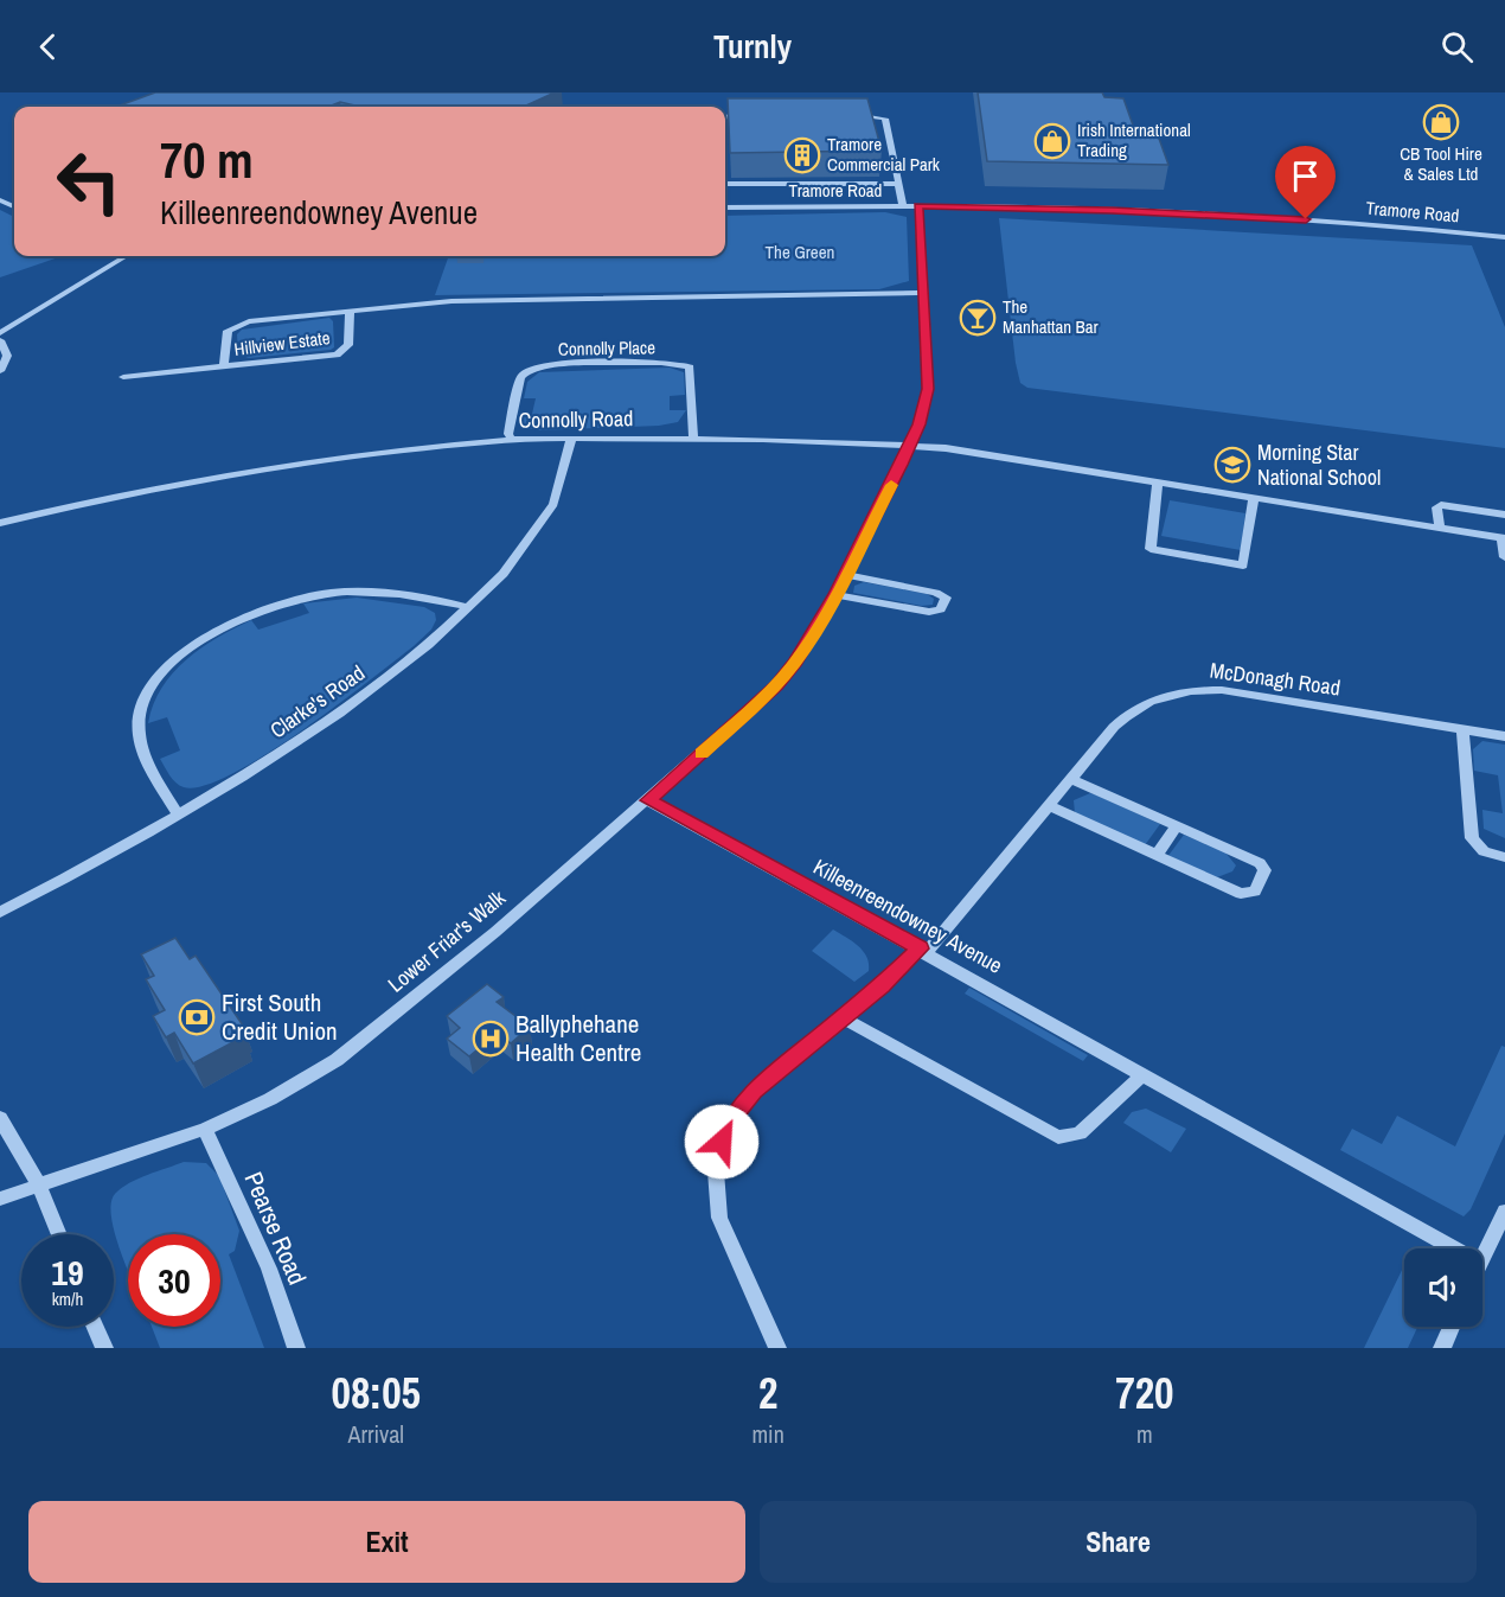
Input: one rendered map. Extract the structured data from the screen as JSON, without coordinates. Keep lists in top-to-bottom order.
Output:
{
  "streets": {
    "street": [
      "Tramore Road",
      "Hillview Estate",
      "Connolly Place",
      "Connolly Road",
      "McDonagh Road",
      "Clarke's Road",
      "Killeenreendowney Avenue",
      "Lower Friar's Walk",
      "Pearse Road"
    ]
  },
  "crossings": [
    ["Tramore Road", "Lower Friar's Walk"],
    ["Hillview Estate", "Lower Friar's Walk"],
    ["Connolly Place", "Connolly Road"],
    ["Connolly Road", "Clarke's Road"],
    ["Connolly Road", "Lower Friar's Walk"],
    ["McDonagh Road", "Killeenreendowney Avenue"],
    ["Killeenreendowney Avenue", "Lower Friar's Walk"],
    ["Lower Friar's Walk", "Pearse Road"]
  ],
  "parks": ["The Green"],
  "places": {
    "shop": ["CB Tool Hire & Sales Ltd", "Irish International Trading"],
    "building": ["Tramore Commercial Park"],
    "bar": ["The Manhattan Bar"],
    "school or university": ["Morning Star National School"],
    "bank": ["First South Credit Union"],
    "hospital": ["Ballyphehane Health Centre"]
  },
  "page": {
    "header": "Turnly",
    "turn": ["70 m", "Killeenreendowney Avenue"],
    "speed": "19 km/h",
    "limit": "30",
    "eta": [
      "08:05",
      "Arrival",
      "2",
      "min",
      "720",
      "m"
    ],
    "buttons": ["Exit", "Share"]
  }
}
